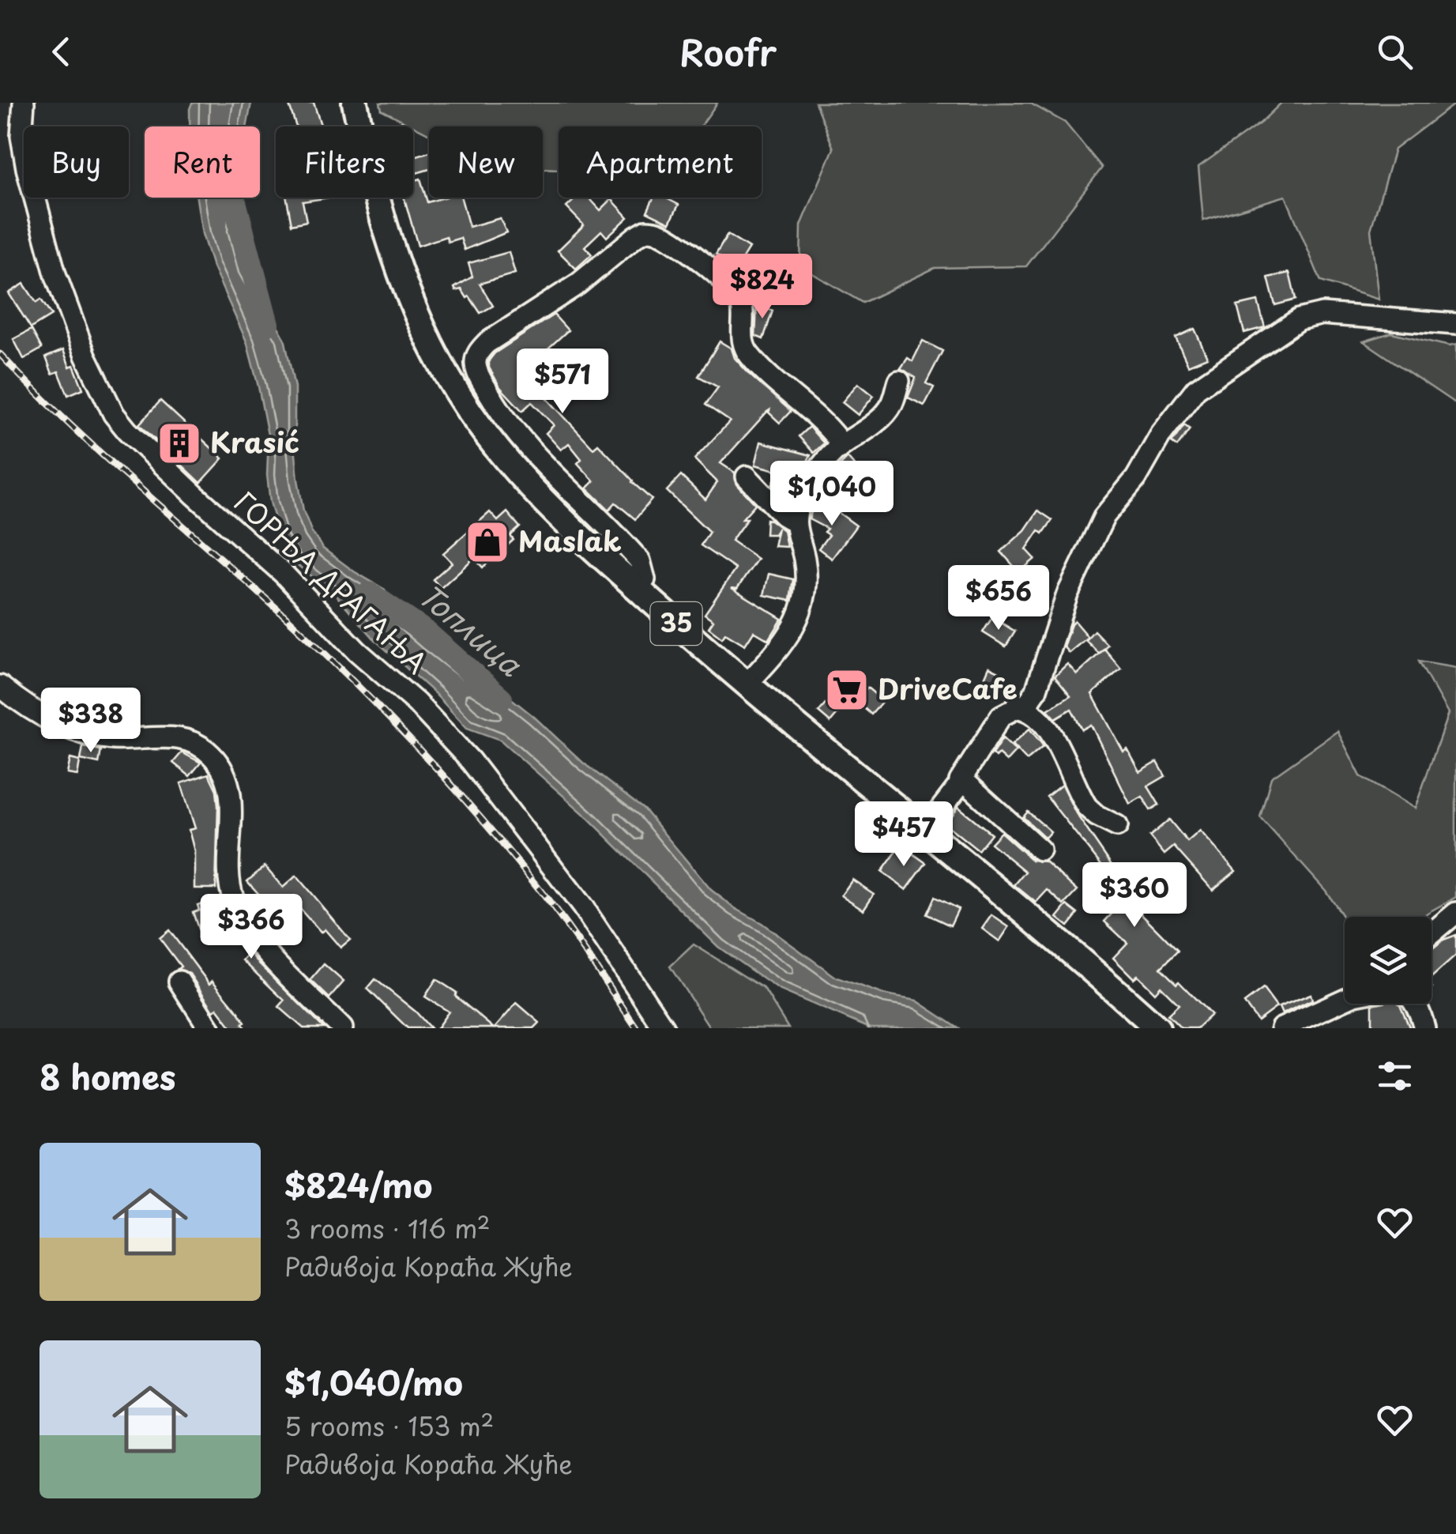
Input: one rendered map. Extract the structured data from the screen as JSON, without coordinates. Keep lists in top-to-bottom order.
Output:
{
  "streets": {
    "main road": ["35"],
    "street": ["ГОРЊА ДРАГАЊА"]
  },
  "water": ["Топлица"],
  "places": {
    "building": ["Krasić"],
    "shop": ["Maslak"],
    "supermarket": ["DriveCafe"]
  },
  "page": {
    "header": "Roofr",
    "chip": [
      "Buy",
      "Rent",
      "Filters",
      "New",
      "Apartment"
    ],
    "price": [
      "$824",
      "$571",
      "$1,040",
      "$656",
      "$338",
      "$457",
      "$360",
      "$366"
    ],
    "heading": "8 homes",
    "list": [
      {
        "name": "$824/mo",
        "note": "3 rooms · 116 m² · Радивоја Кораћа Жуће"
      },
      {
        "name": "$1,040/mo",
        "note": "5 rooms · 153 m² · Радивоја Кораћа Жуће"
      }
    ]
  }
}
